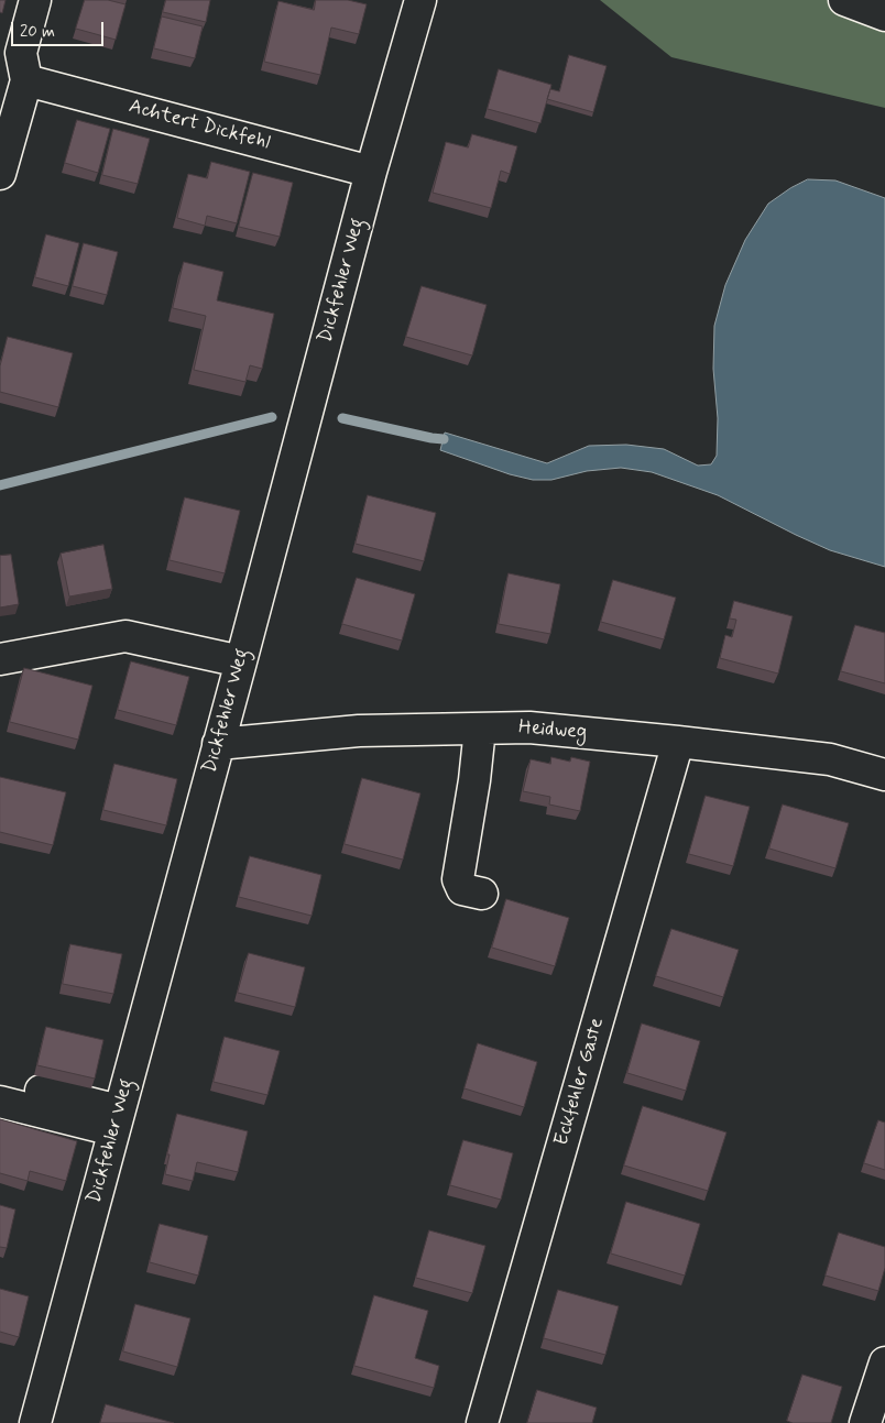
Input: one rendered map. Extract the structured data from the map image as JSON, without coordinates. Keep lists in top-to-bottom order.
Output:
{
  "streets": {
    "street": [
      "Achtert Dickfehl",
      "Dickfehler Weg",
      "Heidweg",
      "Eckfehler Gaste"
    ]
  },
  "crossings": [
    ["Achtert Dickfehl", "Dickfehler Weg"],
    ["Dickfehler Weg", "Heidweg"],
    ["Heidweg", "Eckfehler Gaste"]
  ],
  "scale_bar": "20 m"
}
